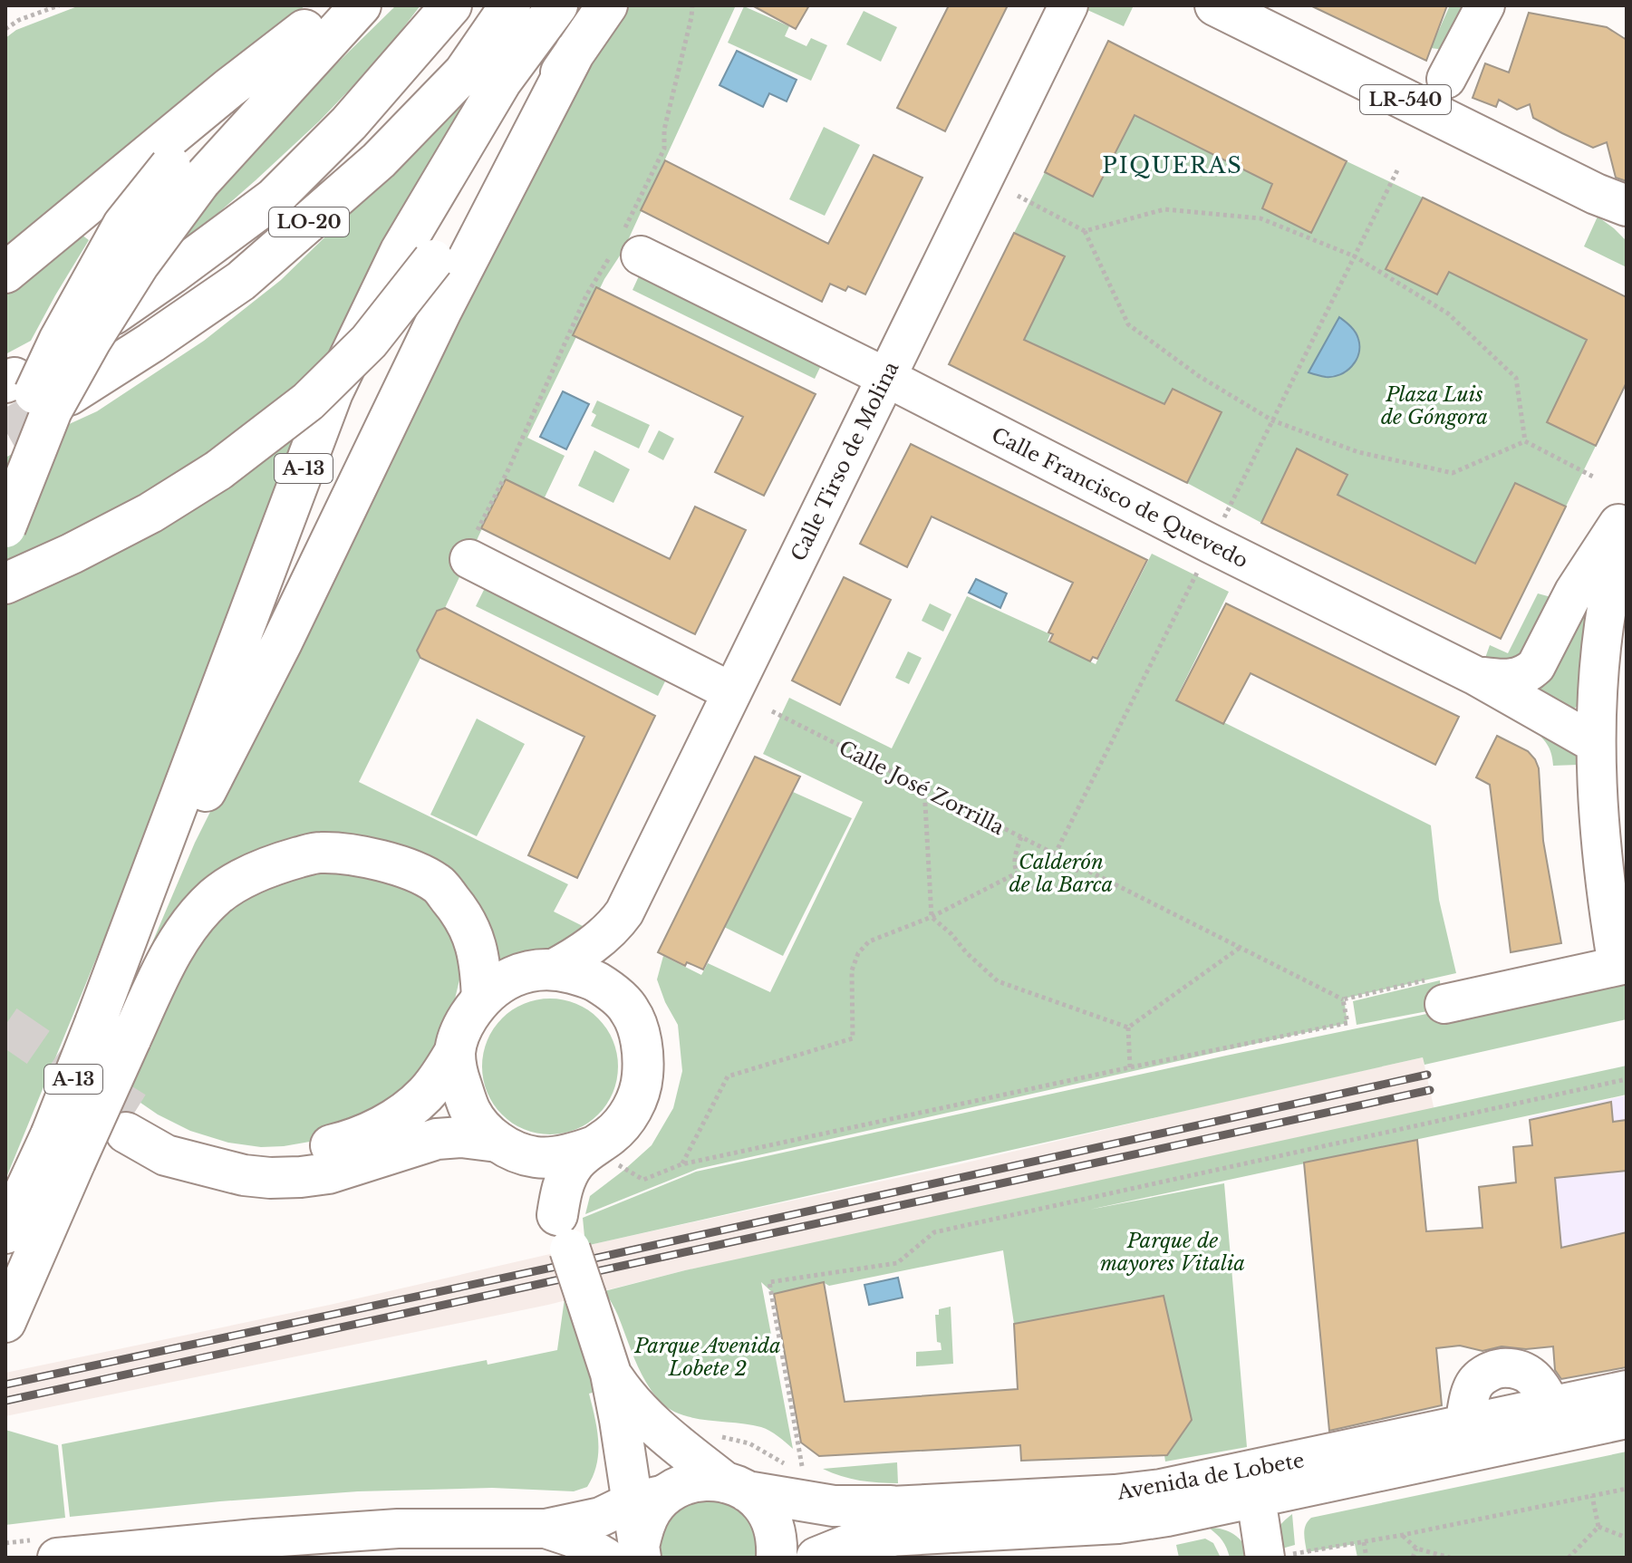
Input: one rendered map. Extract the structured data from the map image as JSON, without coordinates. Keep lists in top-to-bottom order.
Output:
{
  "streets": {
    "main road": [
      "LR-540",
      "LO-20",
      "Calle Tirso de Molina",
      "A-13",
      "Avenida de Lobete"
    ],
    "street": ["Calle Francisco de Quevedo"],
    "path": ["Calle José Zorrilla"]
  },
  "crossings": [
    ["Calle Tirso de Molina", "Calle Francisco de Quevedo"]
  ],
  "districts": ["PIQUERAS"],
  "parks": [
    "Plaza Luis de Góngora",
    "Calderón de la Barca",
    "Parque de mayores Vitalia",
    "Parque Avenida Lobete 2"
  ]
}
